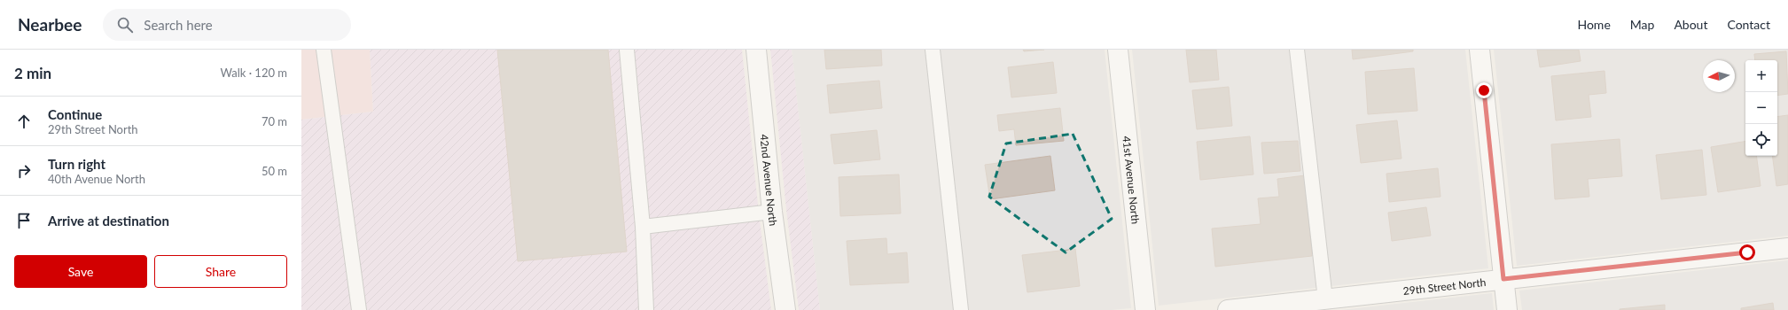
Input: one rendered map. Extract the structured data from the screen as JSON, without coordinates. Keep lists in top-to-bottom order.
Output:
{
  "streets": {
    "street": ["42nd Avenue North", "41st Avenue North", "29th Street North"]
  },
  "north": "left",
  "page": {
    "header": "Nearbee",
    "search": "Search here",
    "nav": [
      "Home",
      "Map",
      "About",
      "Contact"
    ],
    "heading": ["2 min", "Walk · 120 m"],
    "map_buttons": ["+", "−"],
    "list": [
      ["Continue", "29th Street North", "70 m"],
      ["Turn right", "40th Avenue North", "50 m"],
      "Arrive at destination"
    ],
    "buttons": ["Save", "Share"]
  }
}
